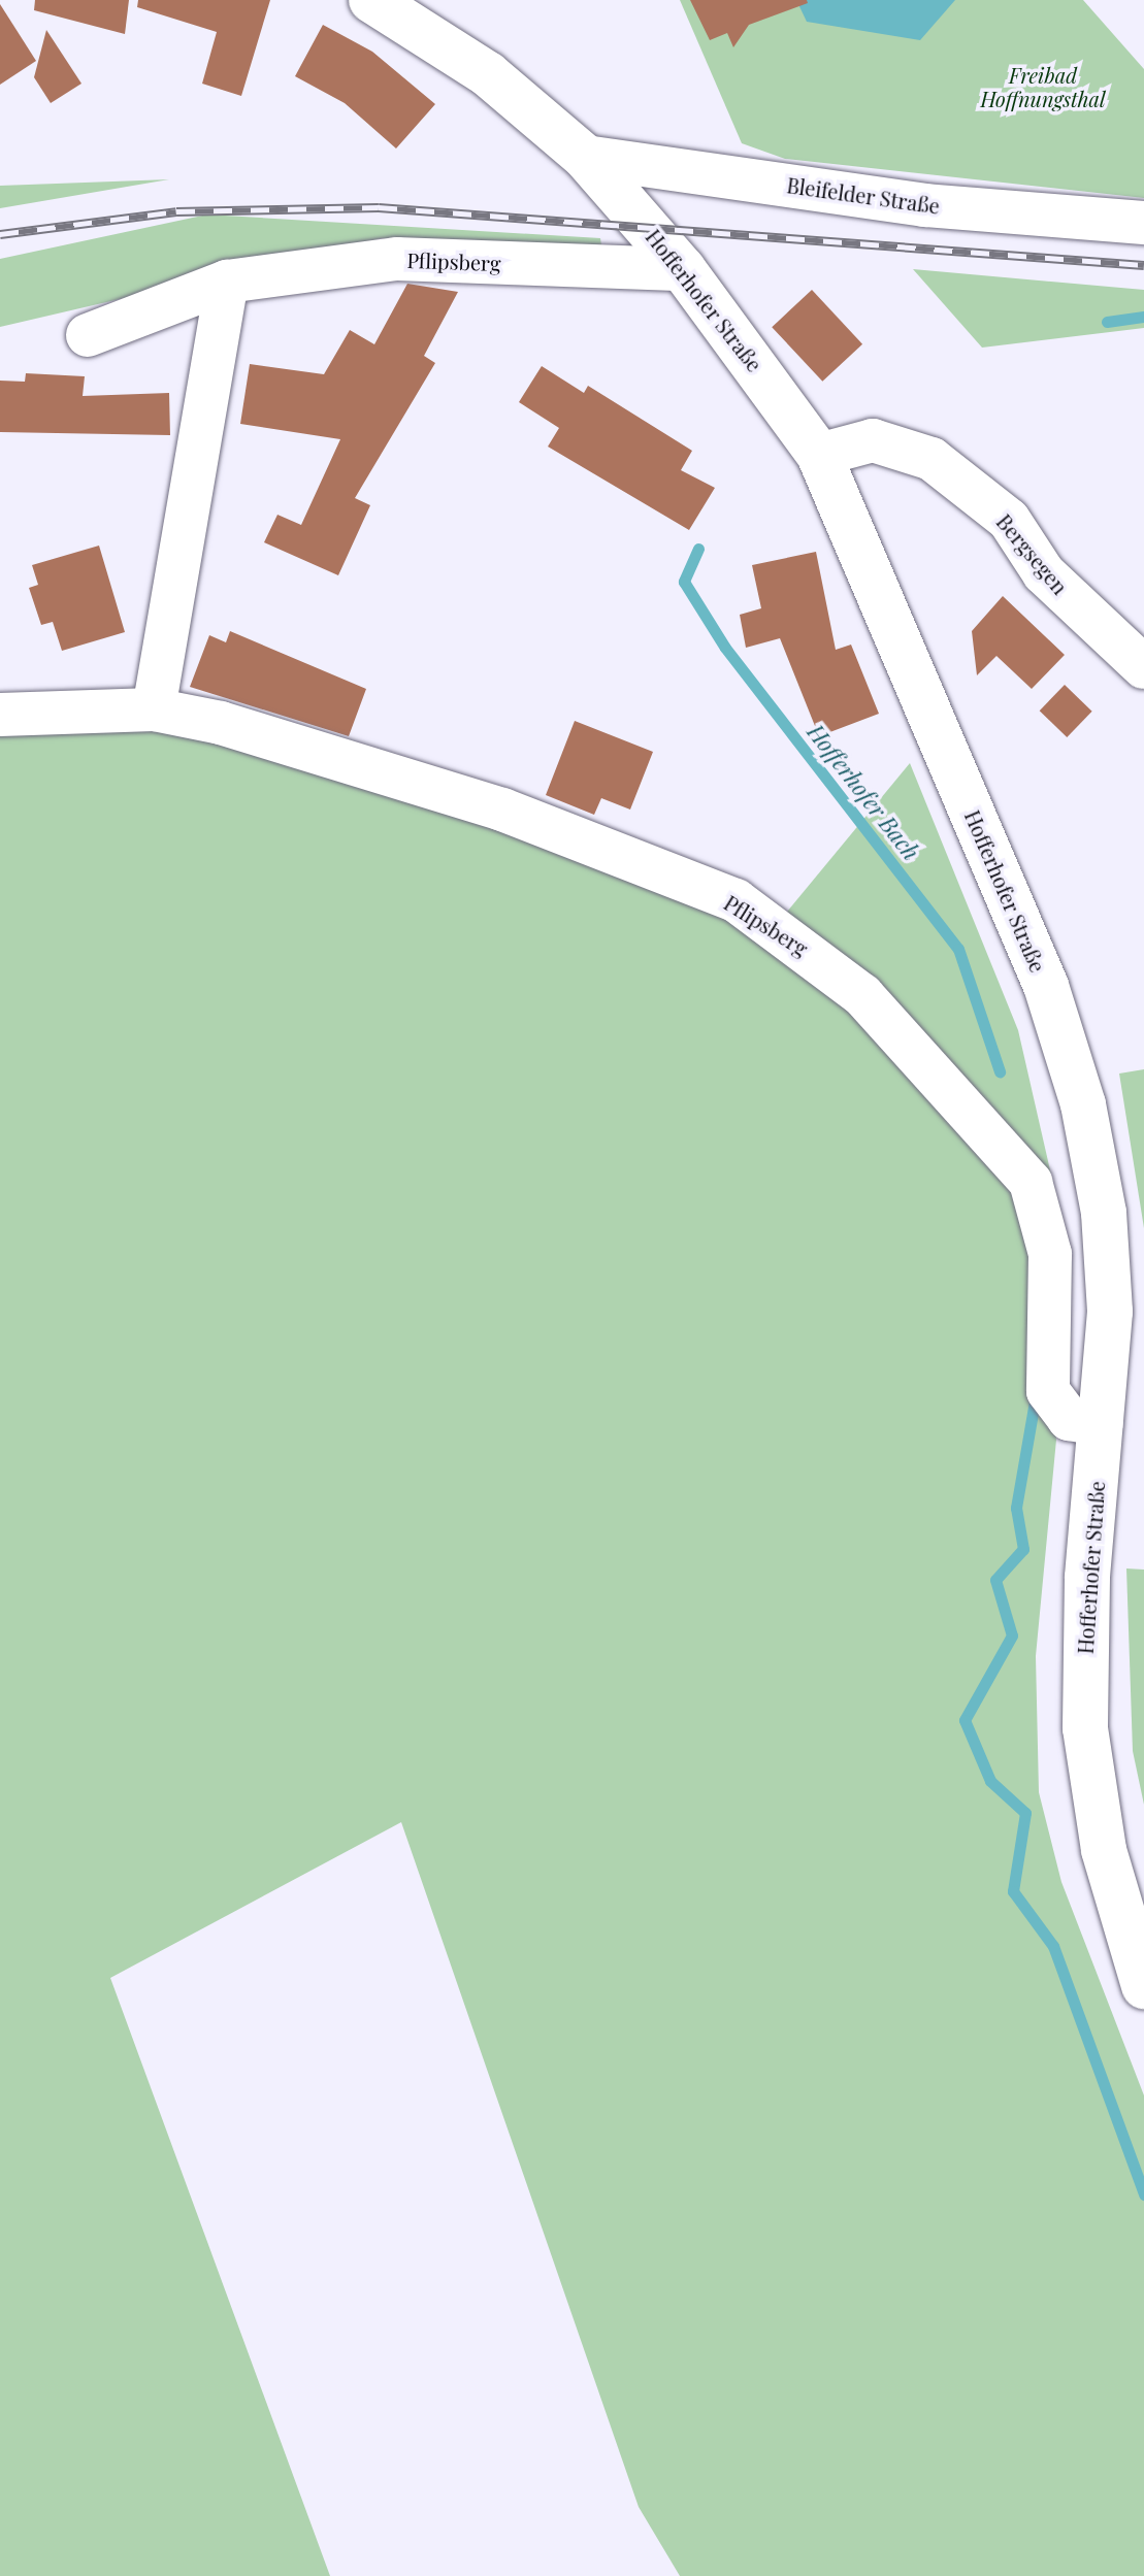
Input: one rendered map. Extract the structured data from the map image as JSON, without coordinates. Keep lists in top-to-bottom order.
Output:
{
  "streets": {
    "street": [
      "Bleifelder Straße",
      "Pflipsberg",
      "Hofferhofer Straße",
      "Bergsegen"
    ]
  },
  "crossings": [
    ["Bleifelder Straße", "Hofferhofer Straße"],
    ["Pflipsberg", "Hofferhofer Straße"],
    ["Hofferhofer Straße", "Bergsegen"]
  ],
  "water": ["Hofferhofer Bach"],
  "parks": ["Freibad Hoffnungsthal"]
}
